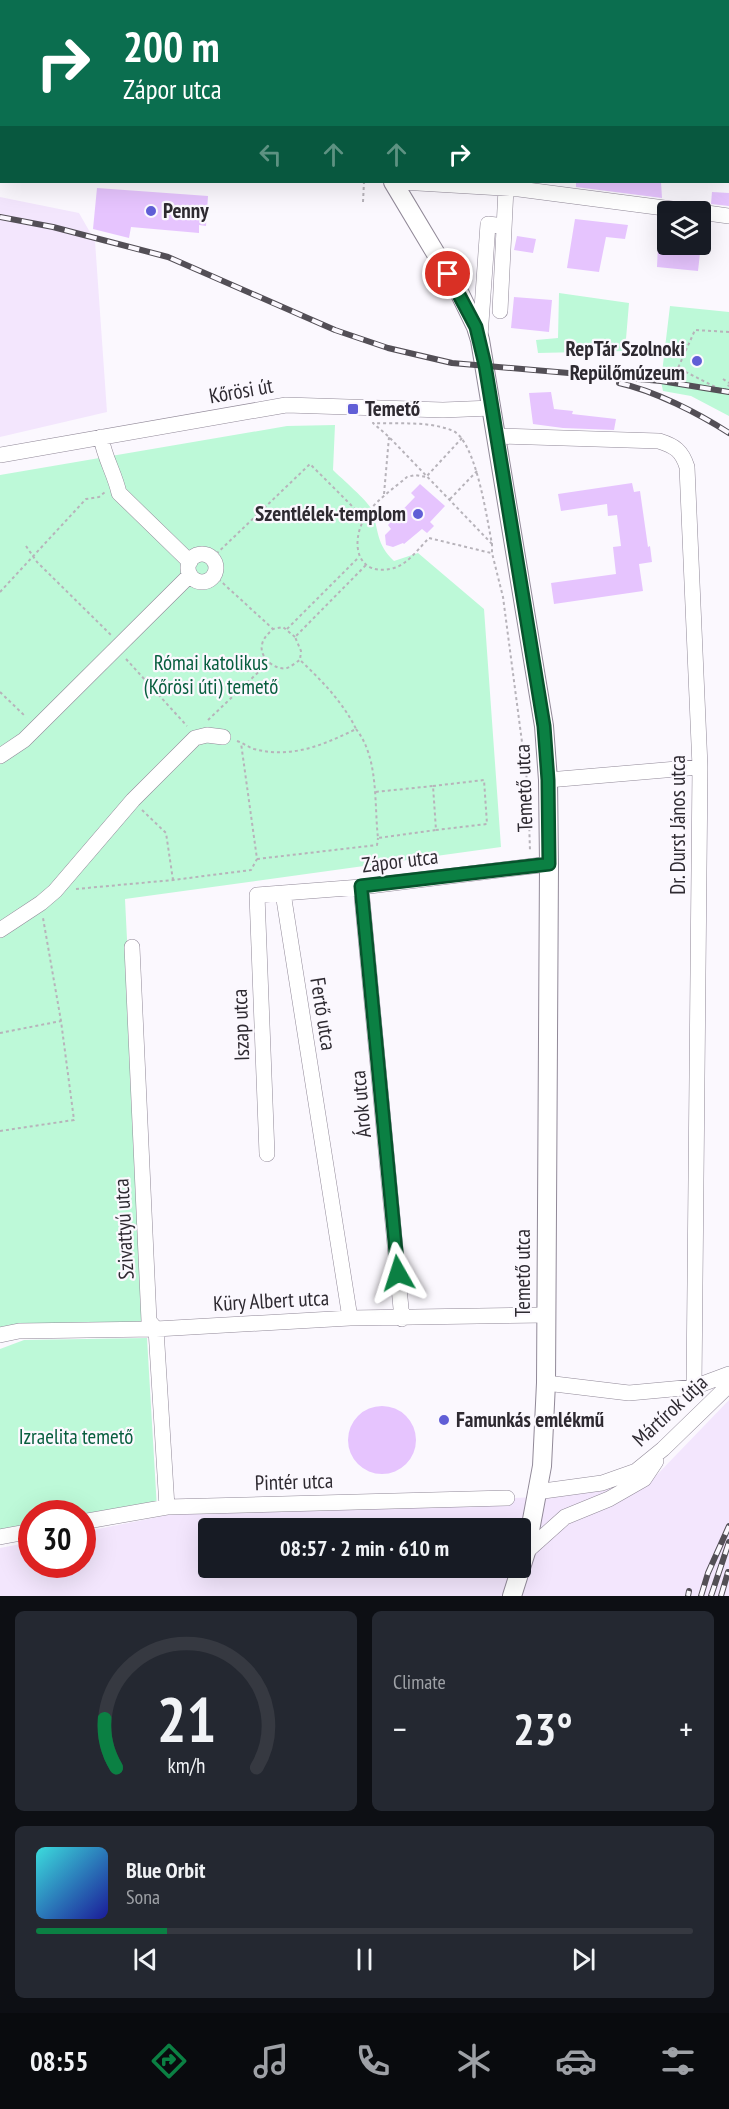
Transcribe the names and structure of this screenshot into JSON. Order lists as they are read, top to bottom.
{
  "streets": {
    "main road": ["Temető utca"],
    "street": [
      "Kőrösi út",
      "Dr. Durst János utca",
      "Zápor utca",
      "Fertő utca",
      "Iszap utca",
      "Árok utca",
      "Szivattyú utca",
      "Küry Albert utca",
      "Mártírok útja",
      "Pintér utca"
    ]
  },
  "crossings": [
    ["Kőrösi út", "Temető utca"],
    ["Temető utca", "Dr. Durst János utca"],
    ["Temető utca", "Zápor utca"],
    ["Temető utca", "Küry Albert utca"],
    ["Temető utca", "Mártírok útja"],
    ["Zápor utca", "Fertő utca"],
    ["Zápor utca", "Iszap utca"],
    ["Zápor utca", "Árok utca"],
    ["Fertő utca", "Küry Albert utca"],
    ["Árok utca", "Küry Albert utca"],
    ["Szivattyú utca", "Küry Albert utca"],
    ["Szivattyú utca", "Pintér utca"]
  ],
  "parks": ["Római katolikus (Kőrösi úti) temető", "Izraelita temető"],
  "places": {
    "other": [
      "Penny",
      "RepTár Szolnoki Repülőmúzeum",
      "Szentlélek-templom",
      "Famunkás emlékmű"
    ],
    "transit": ["Temető"]
  },
  "page": {
    "turn": ["200 m", "Zápor utca"],
    "limit": "30",
    "trip": "08:57 · 2 min · 610 m",
    "tile": "Climate",
    "heat": ["−", "23°", "+"],
    "song": ["Blue Orbit", "Sona"],
    "tabs": "08:55",
    "gauge": ["21", "km/h"]
  }
}
